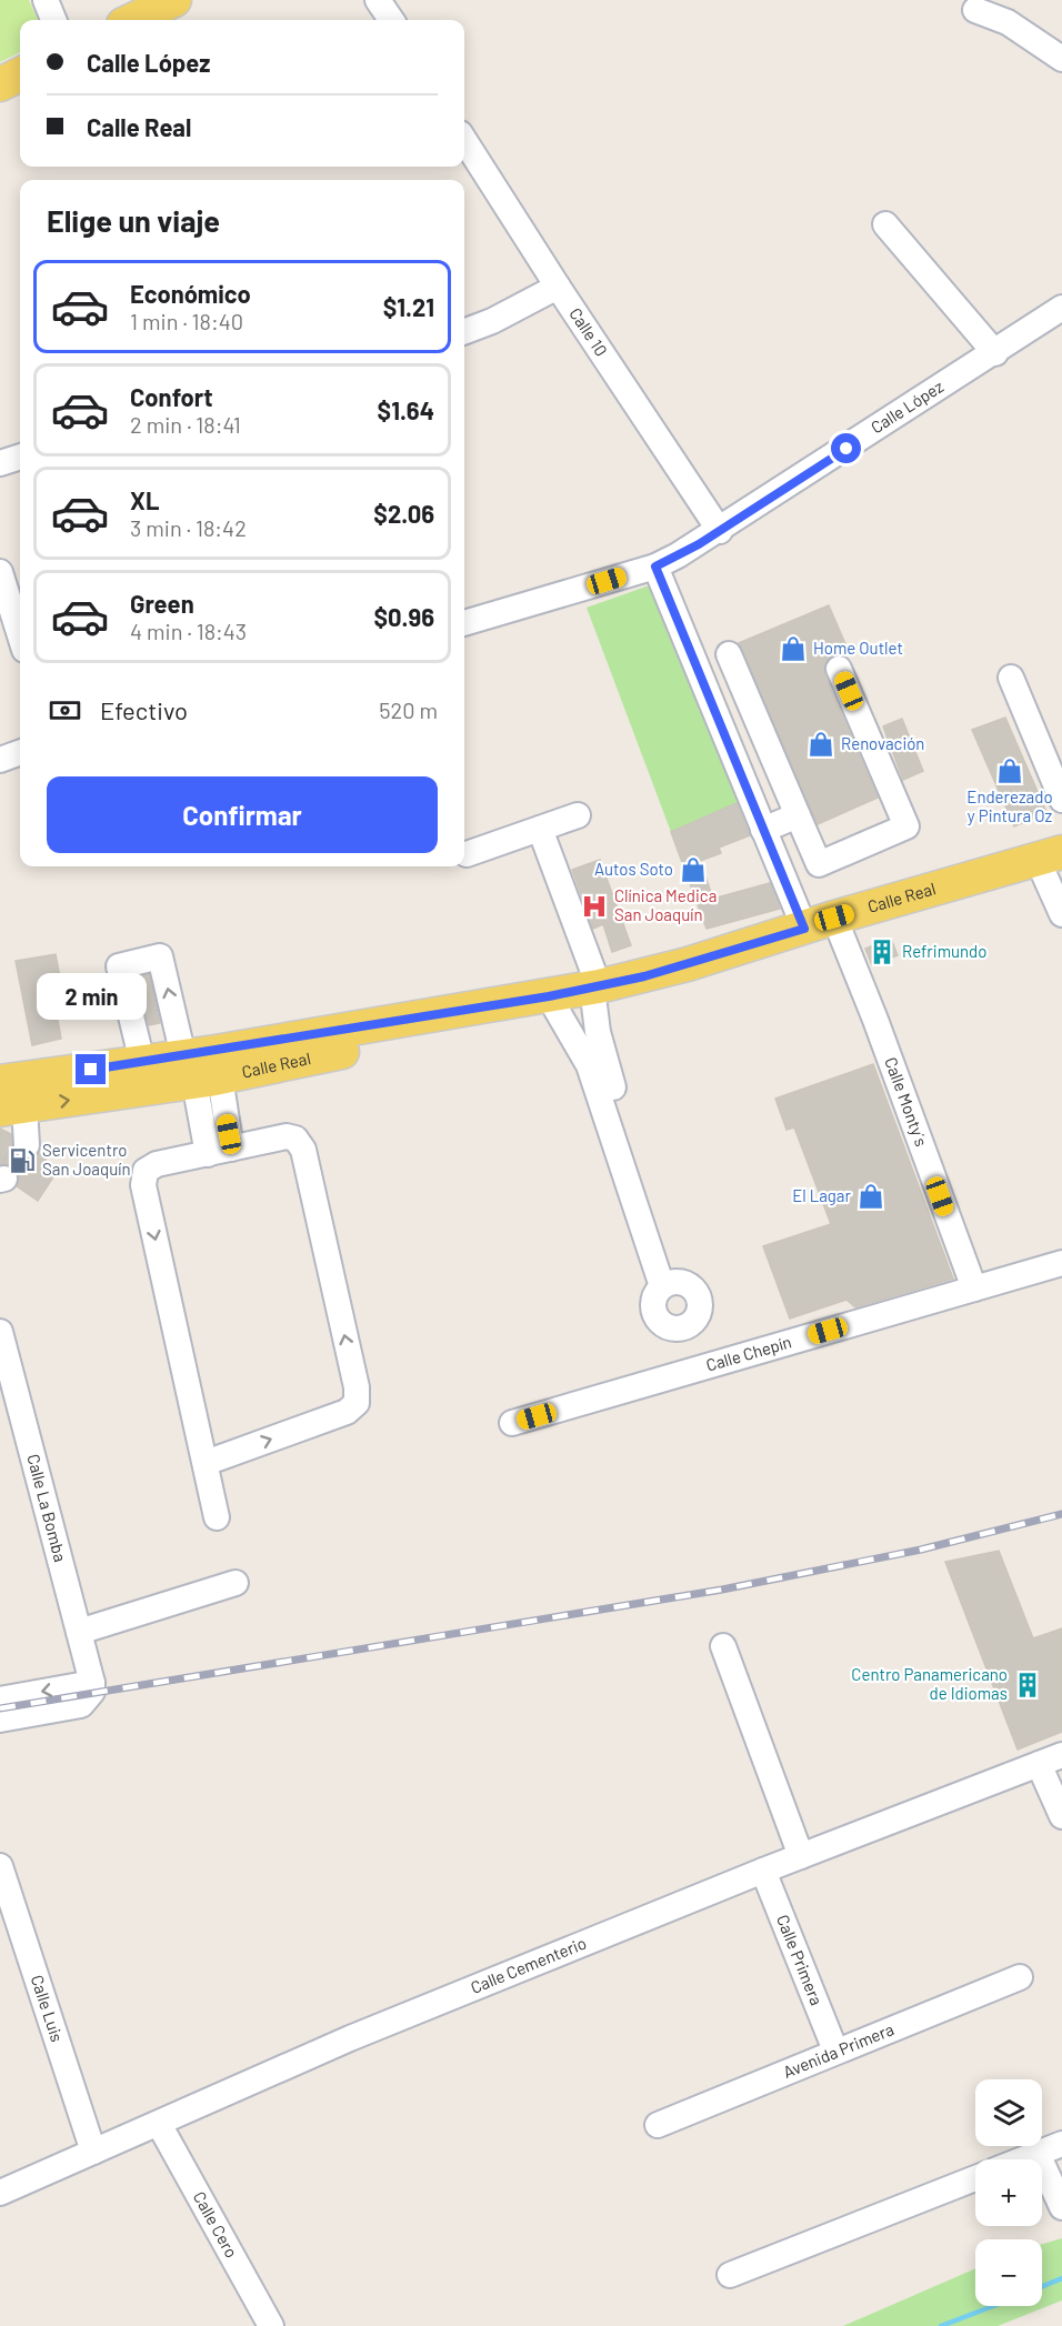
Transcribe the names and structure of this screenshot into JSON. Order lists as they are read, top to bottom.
{
  "streets": {
    "main road": ["Calle Real"],
    "street": [
      "Calle 10",
      "Calle López",
      "Calle Monty´s",
      "Calle Chepín",
      "Calle La Bomba",
      "Calle Primera",
      "Calle Cementerio",
      "Calle Luis",
      "Avenida Primera",
      "Calle Cero"
    ]
  },
  "crossings": [
    ["Calle 10", "Calle López"],
    ["Calle López", "Calle Monty´s"],
    ["Calle Real", "Calle Monty´s"],
    ["Calle Monty´s", "Calle Chepín"],
    ["Calle Primera", "Calle Cementerio"],
    ["Calle Primera", "Avenida Primera"],
    ["Calle Cementerio", "Calle Luis"],
    ["Calle Cementerio", "Calle Cero"]
  ],
  "places": {
    "shop": [
      "Home Outlet",
      "Renovación",
      "Enderezado y Pintura Oz",
      "Autos Soto",
      "El Lagar"
    ],
    "hospital": ["Clínica Medica San Joaquín"],
    "building": ["Refrimundo", "Centro Panamericano de Idiomas"],
    "fuel station": ["Servicentro San Joaquín"]
  },
  "page": {
    "banner": ["Calle López", "Calle Real"],
    "heading": "Elige un viaje",
    "list": [
      {
        "name": "Económico",
        "note": "1 min · 18:40",
        "value": "$1.21"
      },
      {
        "name": "Confort",
        "note": "2 min · 18:41",
        "value": "$1.64"
      },
      {
        "name": "XL",
        "note": "3 min · 18:42",
        "value": "$2.06"
      },
      {
        "name": "Green",
        "note": "4 min · 18:43",
        "value": "$0.96"
      }
    ],
    "pay": ["Efectivo", "520 m"],
    "buttons": "Confirmar",
    "bubble": "2 min",
    "map_buttons": ["+", "−"]
  }
}
